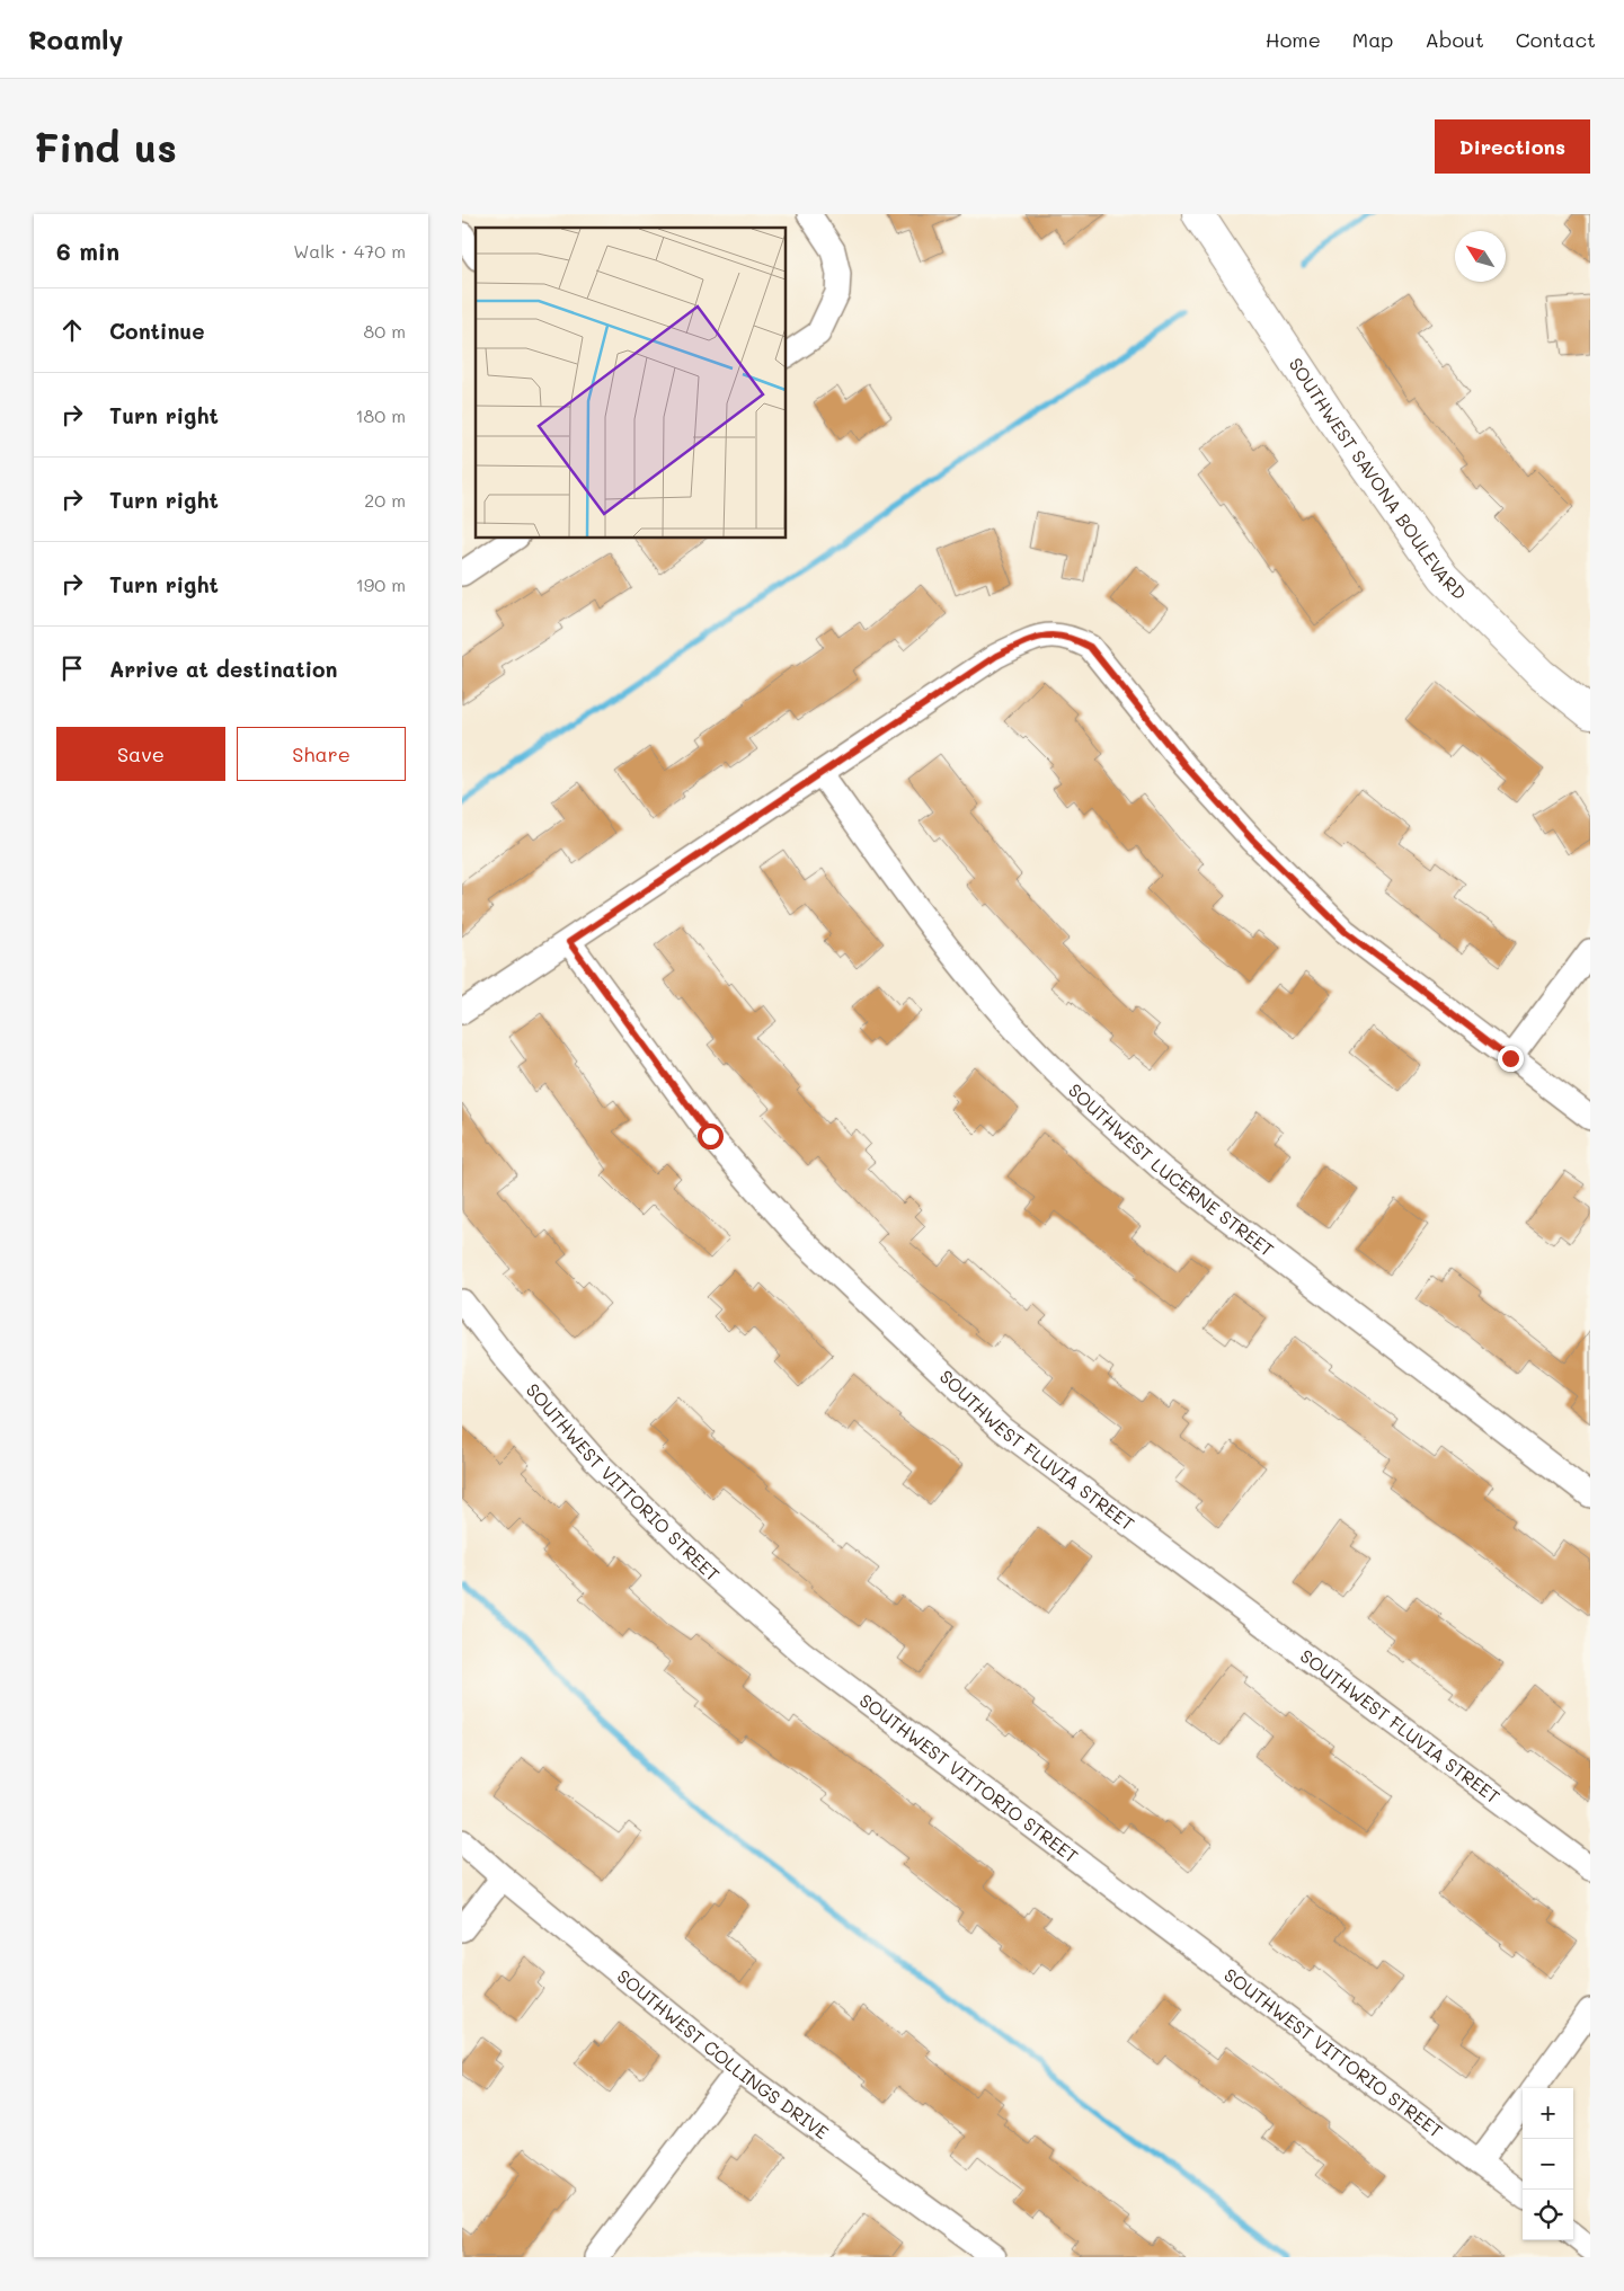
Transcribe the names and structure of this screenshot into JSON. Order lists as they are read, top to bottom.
{
  "streets": {
    "street": [
      "SOUTHWEST SAVONA BOULEVARD",
      "SOUTHWEST LUCERNE STREET",
      "SOUTHWEST FLUVIA STREET",
      "SOUTHWEST VITTORIO STREET",
      "SOUTHWEST COLLINGS DRIVE"
    ]
  },
  "north": "top left",
  "page": {
    "header": "Roamly",
    "nav": [
      "Home",
      "Map",
      "About",
      "Contact"
    ],
    "buttons": [
      "Directions",
      ["Save", "Share"]
    ],
    "title": "Find us",
    "heading": ["6 min", "Walk · 470 m"],
    "list": [
      ["Continue", "80 m"],
      ["Turn right", "180 m"],
      ["Turn right", "20 m"],
      ["Turn right", "190 m"],
      "Arrive at destination"
    ],
    "map_buttons": ["+", "−"]
  }
}
